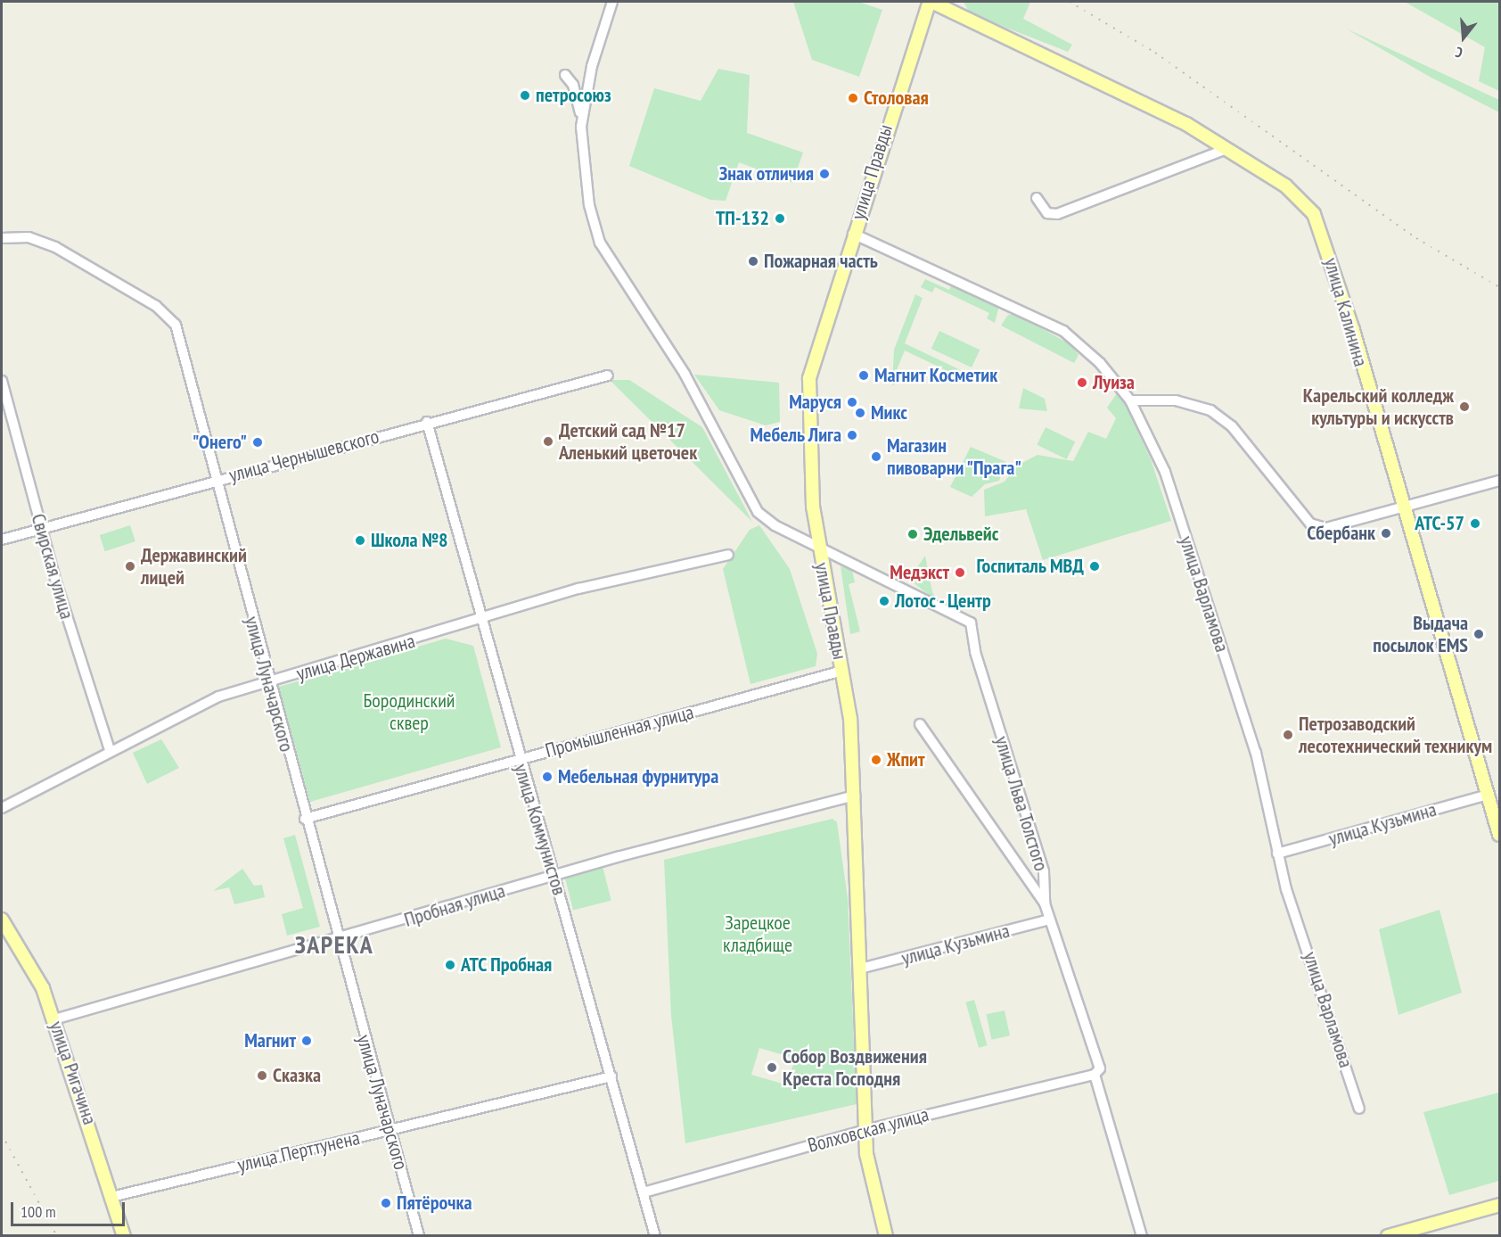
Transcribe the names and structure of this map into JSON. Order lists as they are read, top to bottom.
{
  "streets": {
    "main road": ["улица Правды", "улица Калинина", "улица Ригачина"],
    "street": [
      "улица Чернышевского",
      "Свирская улица",
      "улица Варламова",
      "улица Державина",
      "улица Луначарского",
      "Промышленная улица",
      "улица Льва Толстого",
      "улица Кузьмина",
      "улица Коммунистов",
      "Пробная улица",
      "Волховская улица",
      "улица Перттунена"
    ]
  },
  "crossings": [
    ["улица Правды", "улица Калинина"],
    ["улица Правды", "улица Варламова"],
    ["улица Правды", "Промышленная улица"],
    ["улица Правды", "улица Льва Толстого"],
    ["улица Правды", "улица Кузьмина"],
    ["улица Правды", "Пробная улица"],
    ["улица Правды", "Волховская улица"],
    ["улица Калинина", "улица Кузьмина"],
    ["улица Чернышевского", "Свирская улица"],
    ["улица Чернышевского", "улица Луначарского"],
    ["улица Чернышевского", "улица Коммунистов"],
    ["Свирская улица", "улица Державина"],
    ["улица Варламова", "улица Кузьмина"],
    ["улица Державина", "улица Луначарского"],
    ["улица Державина", "улица Коммунистов"],
    ["улица Луначарского", "Промышленная улица"],
    ["улица Луначарского", "Пробная улица"],
    ["улица Луначарского", "улица Перттунена"],
    ["Промышленная улица", "улица Коммунистов"],
    ["улица Льва Толстого", "улица Кузьмина"],
    ["улица Льва Толстого", "Волховская улица"],
    ["улица Коммунистов", "Пробная улица"],
    ["улица Коммунистов", "Волховская улица"],
    ["улица Коммунистов", "улица Перттунена"],
    ["Пробная улица", "улица Ригачина"],
    ["улица Ригачина", "улица Перттунена"]
  ],
  "districts": ["ЗАРЕКА"],
  "parks": ["Бородинский сквер", "Зарецкое кладбище"],
  "places": [
    "петросоюз",
    "Столовая",
    "Знак отличия",
    "ТП-132",
    "Пожарная часть",
    "Магнит Косметик",
    "Луиза",
    "Маруся",
    "Карельский колледж культуры и искусств",
    "Микс",
    "Мебель Лига",
    "Детский сад №17 Аленький цветочек",
    "\"Онего\"",
    "Магазин пивоварни \"Прага\"",
    "АТС-57",
    "Сбербанк",
    "Эдельвейс",
    "Школа №8",
    "Державинский лицей",
    "Госпиталь МВД",
    "Медэкст",
    "Лотос - Центр",
    "Выдача посылок EMS",
    "Петрозаводский лесотехнический техникум",
    "Жпит",
    "Мебельная фурнитура",
    "АТС Пробная",
    "Магнит",
    "Собор Воздвижения Креста Господня",
    "Сказка",
    "Пятёрочка"
  ],
  "scale_bar": "100 m",
  "north": "bottom"
}
